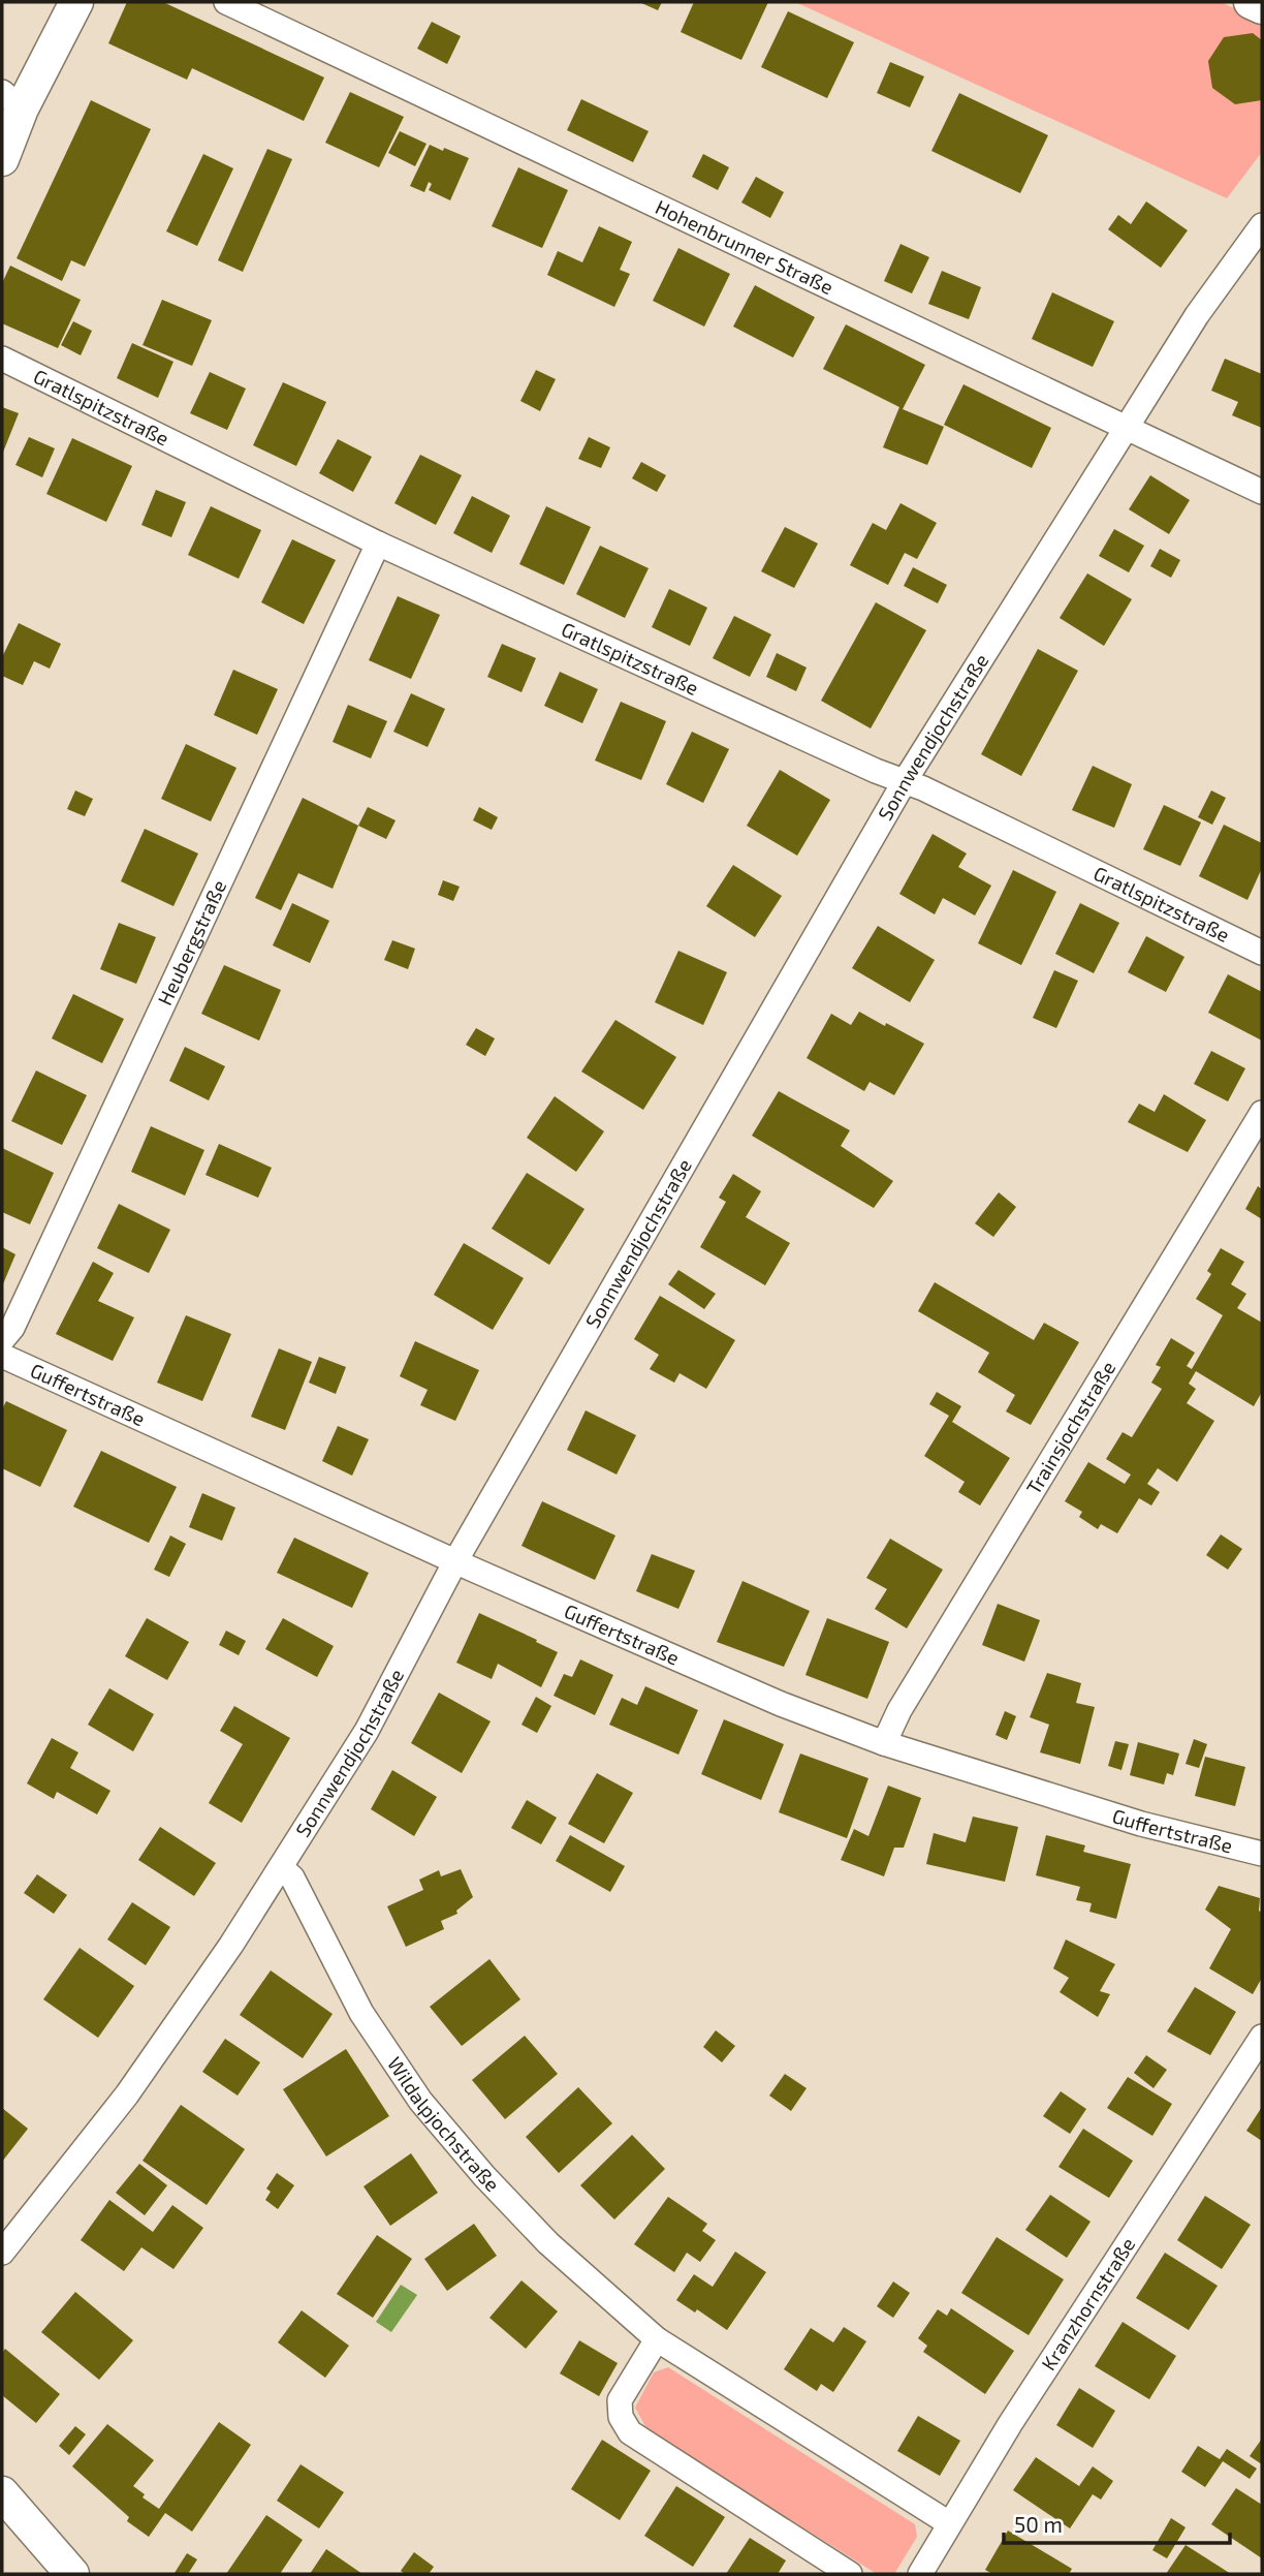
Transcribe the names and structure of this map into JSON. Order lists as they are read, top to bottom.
{
  "streets": {
    "street": [
      "Hohenbrunner Straße",
      "Gratlspitzstraße",
      "Sonnwendjochstraße",
      "Heubergstraße",
      "Guffertstraße",
      "Trainsjochstraße",
      "Wildalpjochstraße",
      "Kranzhornstraße"
    ]
  },
  "crossings": [
    ["Hohenbrunner Straße", "Sonnwendjochstraße"],
    ["Gratlspitzstraße", "Sonnwendjochstraße"],
    ["Gratlspitzstraße", "Heubergstraße"],
    ["Sonnwendjochstraße", "Guffertstraße"],
    ["Sonnwendjochstraße", "Wildalpjochstraße"],
    ["Guffertstraße", "Trainsjochstraße"],
    ["Wildalpjochstraße", "Kranzhornstraße"]
  ],
  "scale_bar": "50 m"
}
